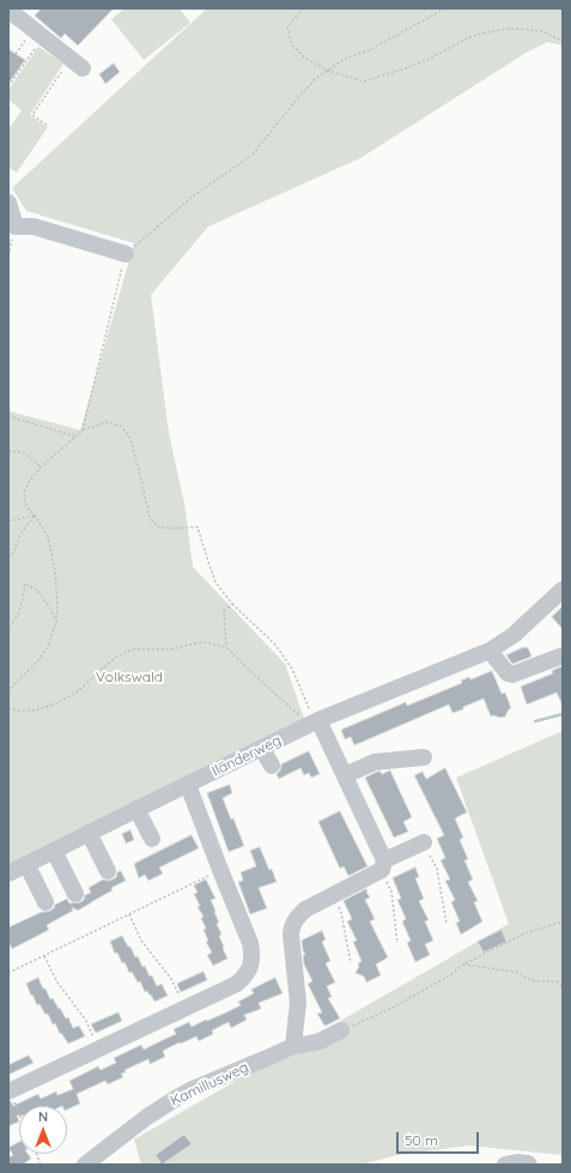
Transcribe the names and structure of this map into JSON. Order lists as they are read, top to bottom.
{
  "streets": {
    "street": ["Iländerweg", "Kamillusweg"]
  },
  "parks": ["Volkswald"],
  "scale_bar": "50 m",
  "north": "top"
}
